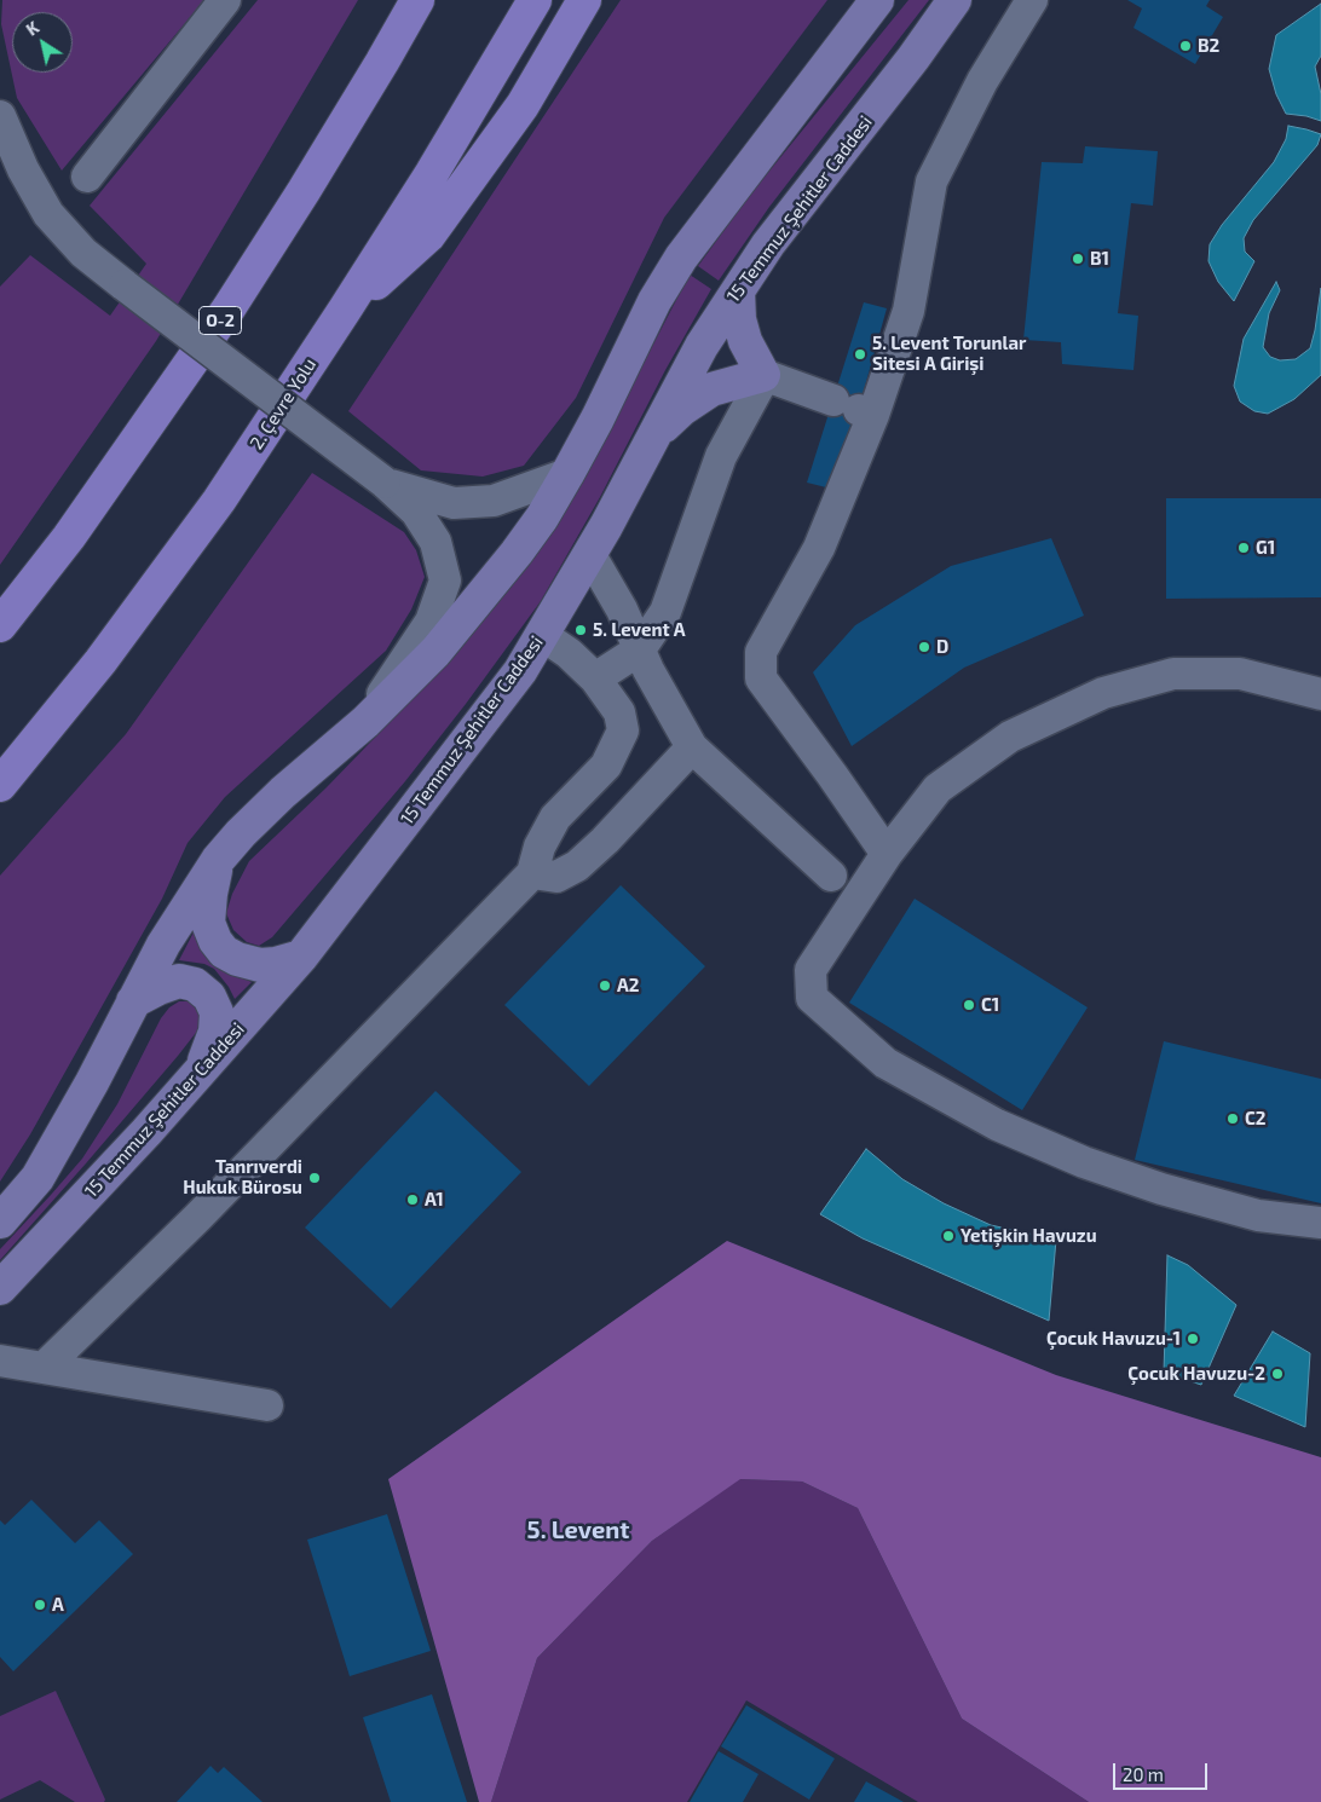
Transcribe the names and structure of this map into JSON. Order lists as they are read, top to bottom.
{
  "streets": {
    "highway": ["O-2", "2. Çevre Yolu"],
    "main road": ["15 Temmuz Şehitler Caddesi"]
  },
  "districts": ["5. Levent"],
  "places": [
    "B2",
    "B1",
    "5. Levent Torunlar Sitesi A Girişi",
    "G1",
    "5. Levent A",
    "D",
    "A2",
    "C1",
    "C2",
    "Tanrıverdi Hukuk Bürosu",
    "A1",
    "Yetişkin Havuzu",
    "Çocuk Havuzu-1",
    "Çocuk Havuzu-2",
    "A"
  ],
  "scale_bar": "20 m",
  "north": "top left"
}
